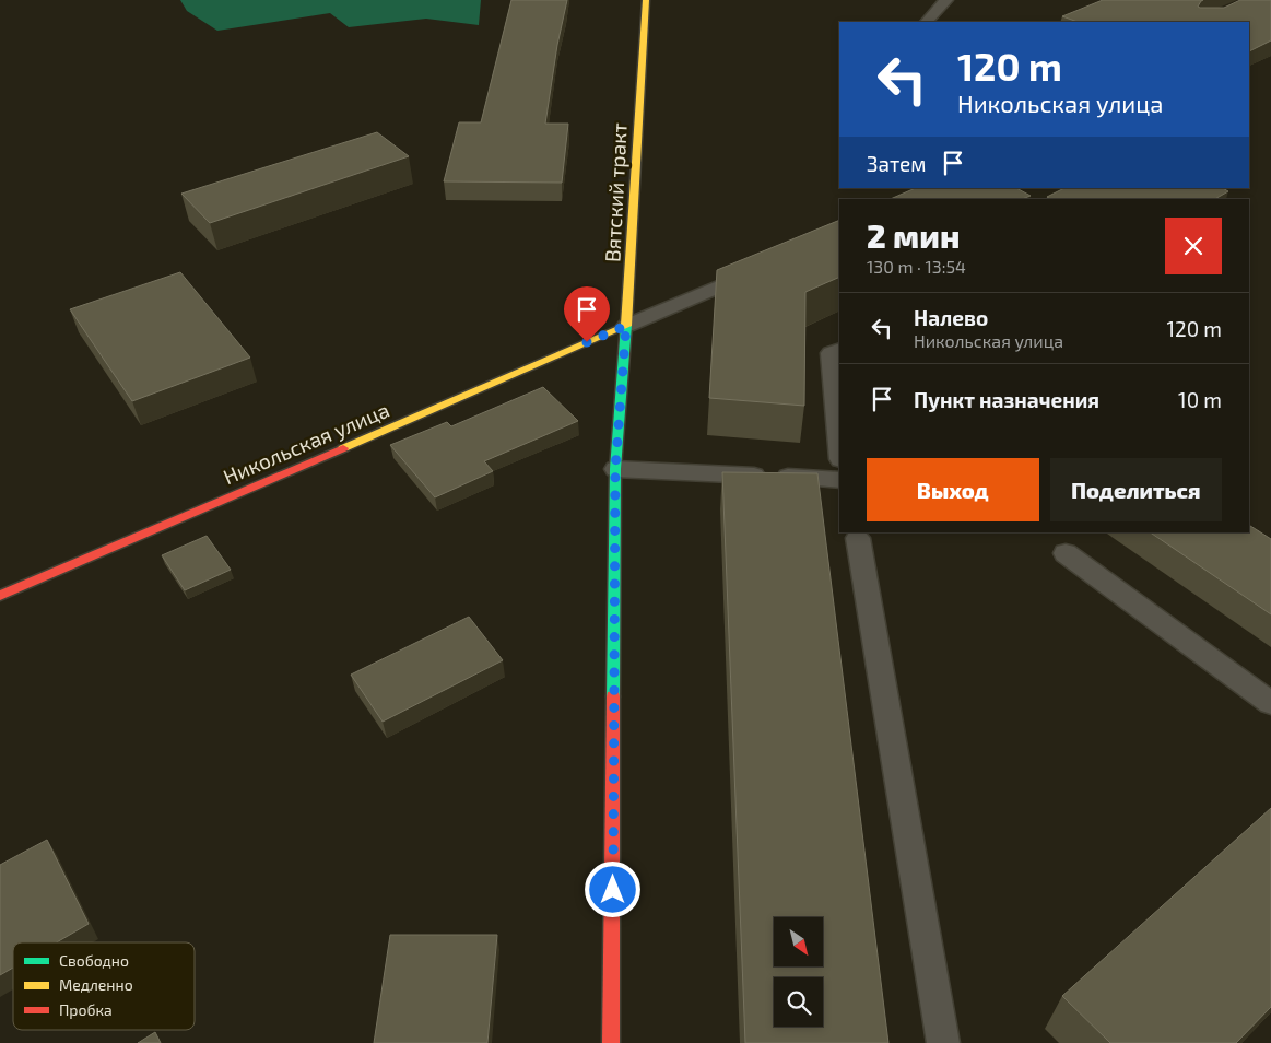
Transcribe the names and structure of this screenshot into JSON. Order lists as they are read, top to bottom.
{
  "streets": {
    "main road": ["Вятский тракт", "Никольская улица"]
  },
  "crossings": [
    ["Вятский тракт", "Никольская улица"]
  ],
  "legend": ["Свободно", "Медленно", "Пробка"],
  "north": "bottom right",
  "page": {
    "turn": ["120 m", "Никольская улица"],
    "then": "Затем",
    "heading": ["2 мин", "130 m · 13:54"],
    "list": [
      {
        "name": "Налево",
        "note": "Никольская улица",
        "value": "120 m"
      },
      {
        "name": "Пункт назначения",
        "value": "10 m"
      }
    ],
    "buttons": ["Выход", "Поделиться"]
  }
}
